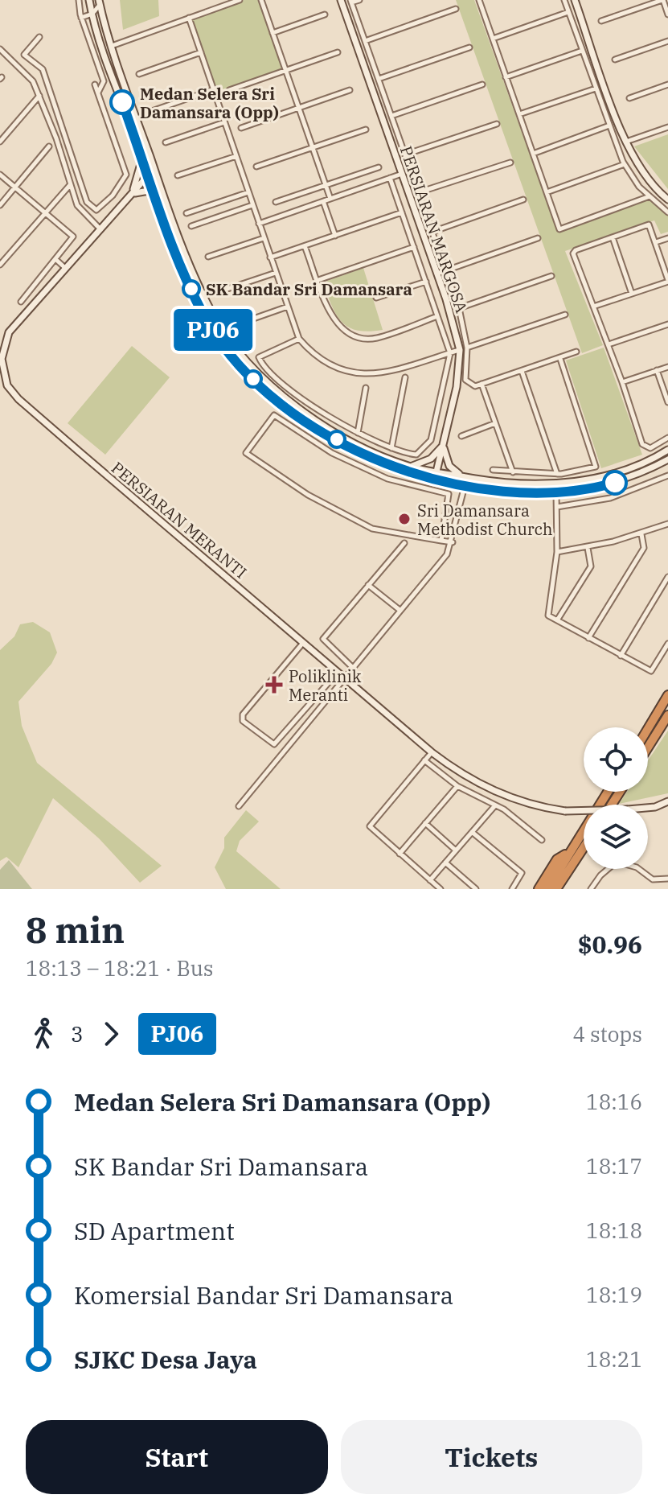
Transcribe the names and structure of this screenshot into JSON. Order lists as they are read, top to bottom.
{
  "streets": {
    "main road": ["PERSIARAN MARGOSA", "PERSIARAN MERANTI"]
  },
  "places": {
    "other": ["Medan Selera Sri Damansara (Opp)", "SK Bandar Sri Damansara", "Sri Damansara Methodist Church"],
    "health": ["Poliklinik Meranti"]
  },
  "lines": ["bus line PJ06"],
  "page": {
    "on_map": "PJ06",
    "heading": ["8 min", "18:13 – 18:21 · Bus", "$0.96"],
    "legs": ["3", "PJ06", "4 stops"],
    "list": [
      {
        "name": "Medan Selera Sri Damansara (Opp)",
        "value": "18:16"
      },
      {
        "name": "SK Bandar Sri Damansara",
        "value": "18:17"
      },
      {
        "name": "SD Apartment",
        "value": "18:18"
      },
      {
        "name": "Komersial Bandar Sri Damansara",
        "value": "18:19"
      },
      {
        "name": "SJKC Desa Jaya",
        "value": "18:21"
      }
    ],
    "buttons": ["Start", "Tickets"]
  }
}
